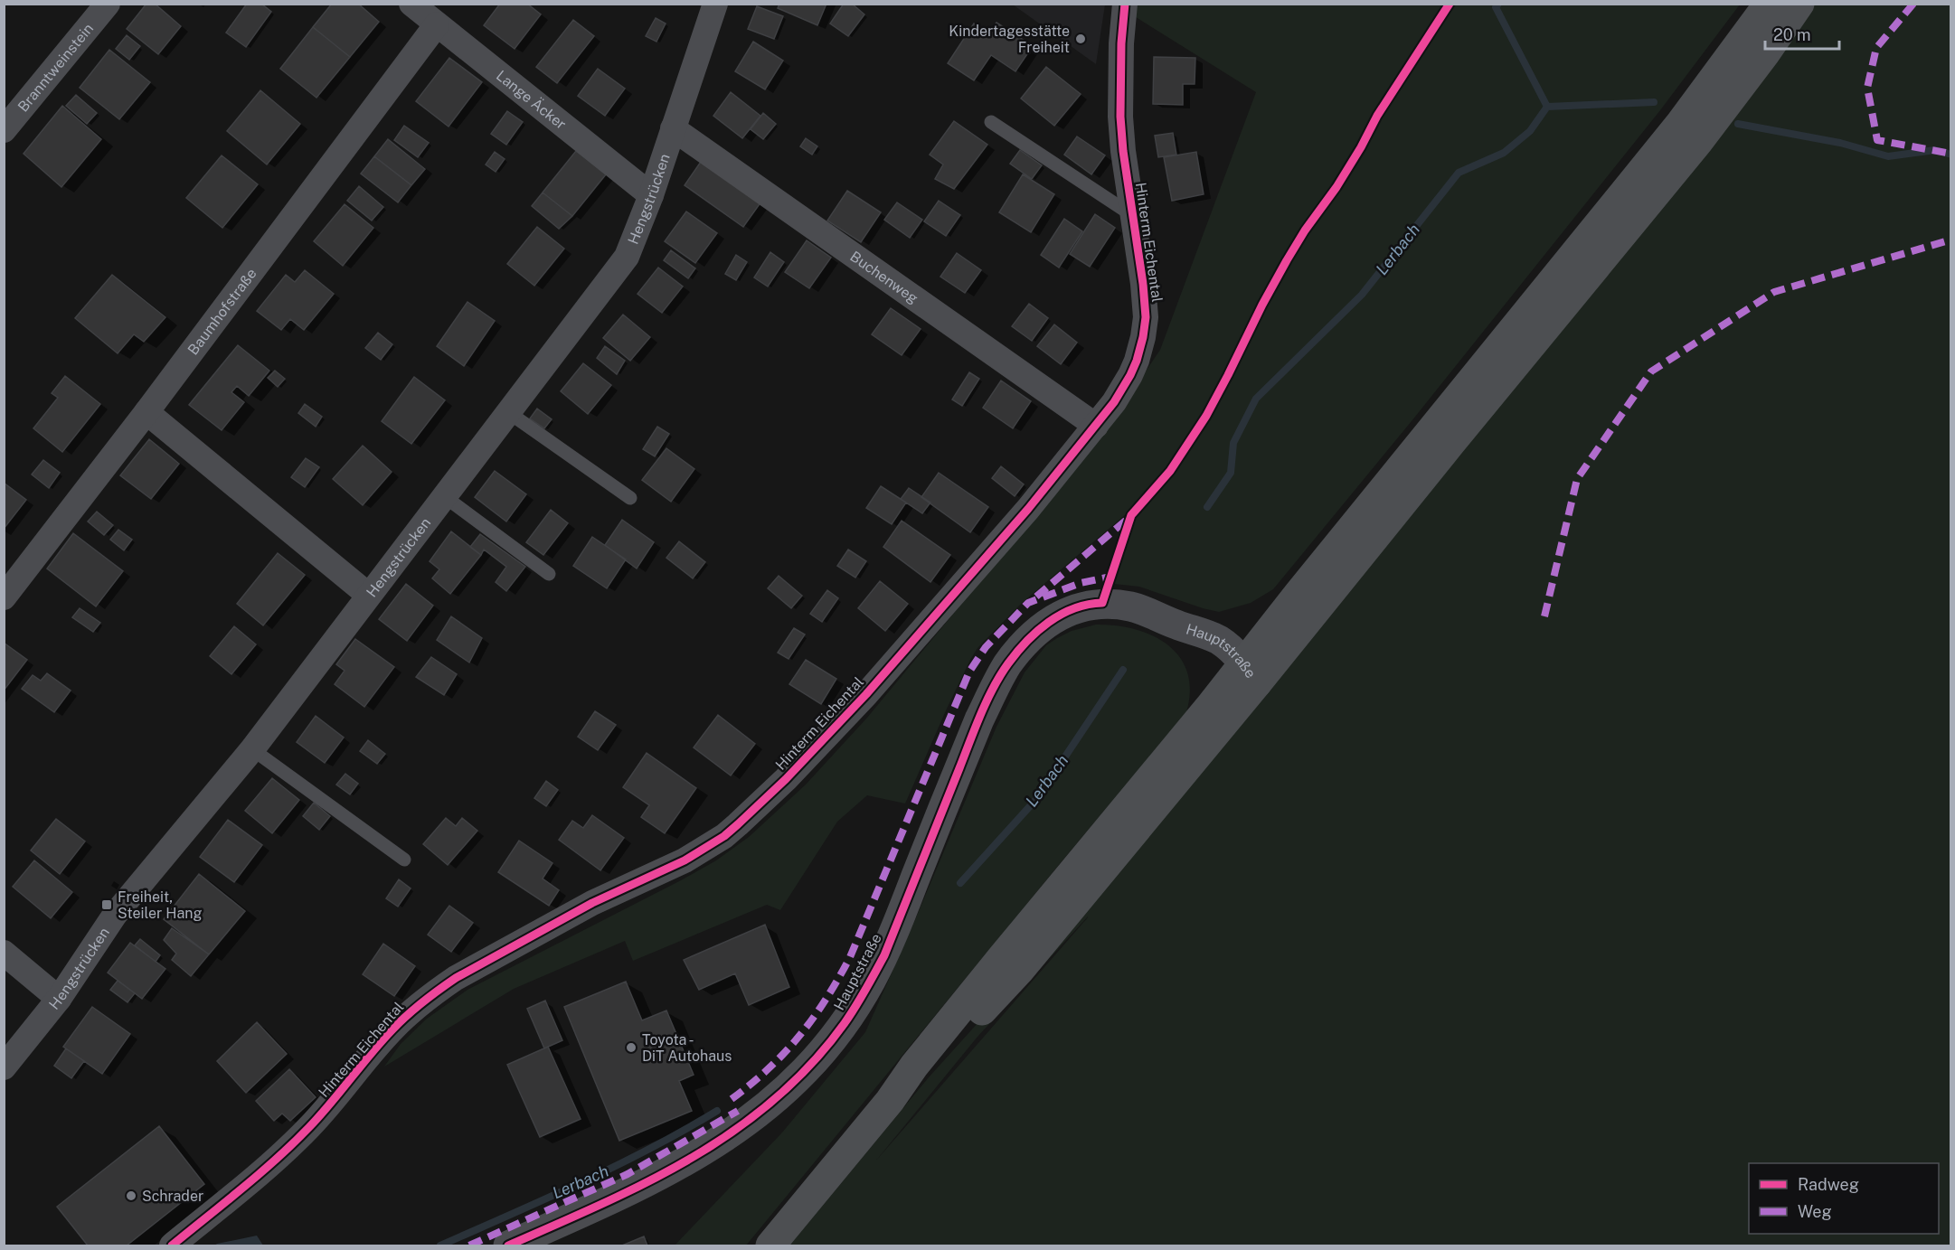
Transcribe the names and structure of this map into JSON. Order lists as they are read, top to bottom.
{
  "streets": {
    "street": [
      "Branntweinstein",
      "Lange Äcker",
      "Hengstrücken",
      "Hinterm Eichental",
      "Buchenweg",
      "Baumhofstraße",
      "Hauptstraße"
    ]
  },
  "crossings": [
    ["Lange Äcker", "Hengstrücken"],
    ["Lange Äcker", "Baumhofstraße"],
    ["Hengstrücken", "Buchenweg"],
    ["Hinterm Eichental", "Buchenweg"]
  ],
  "water": ["Lerbach"],
  "places": {
    "other": ["Kindertagesstätte Freiheit", "Toyota - DiT Autohaus", "Schrader"],
    "transit": ["Freiheit, Steiler Hang"]
  },
  "legend": ["Radweg", "Weg"],
  "scale_bar": "20 m"
}
